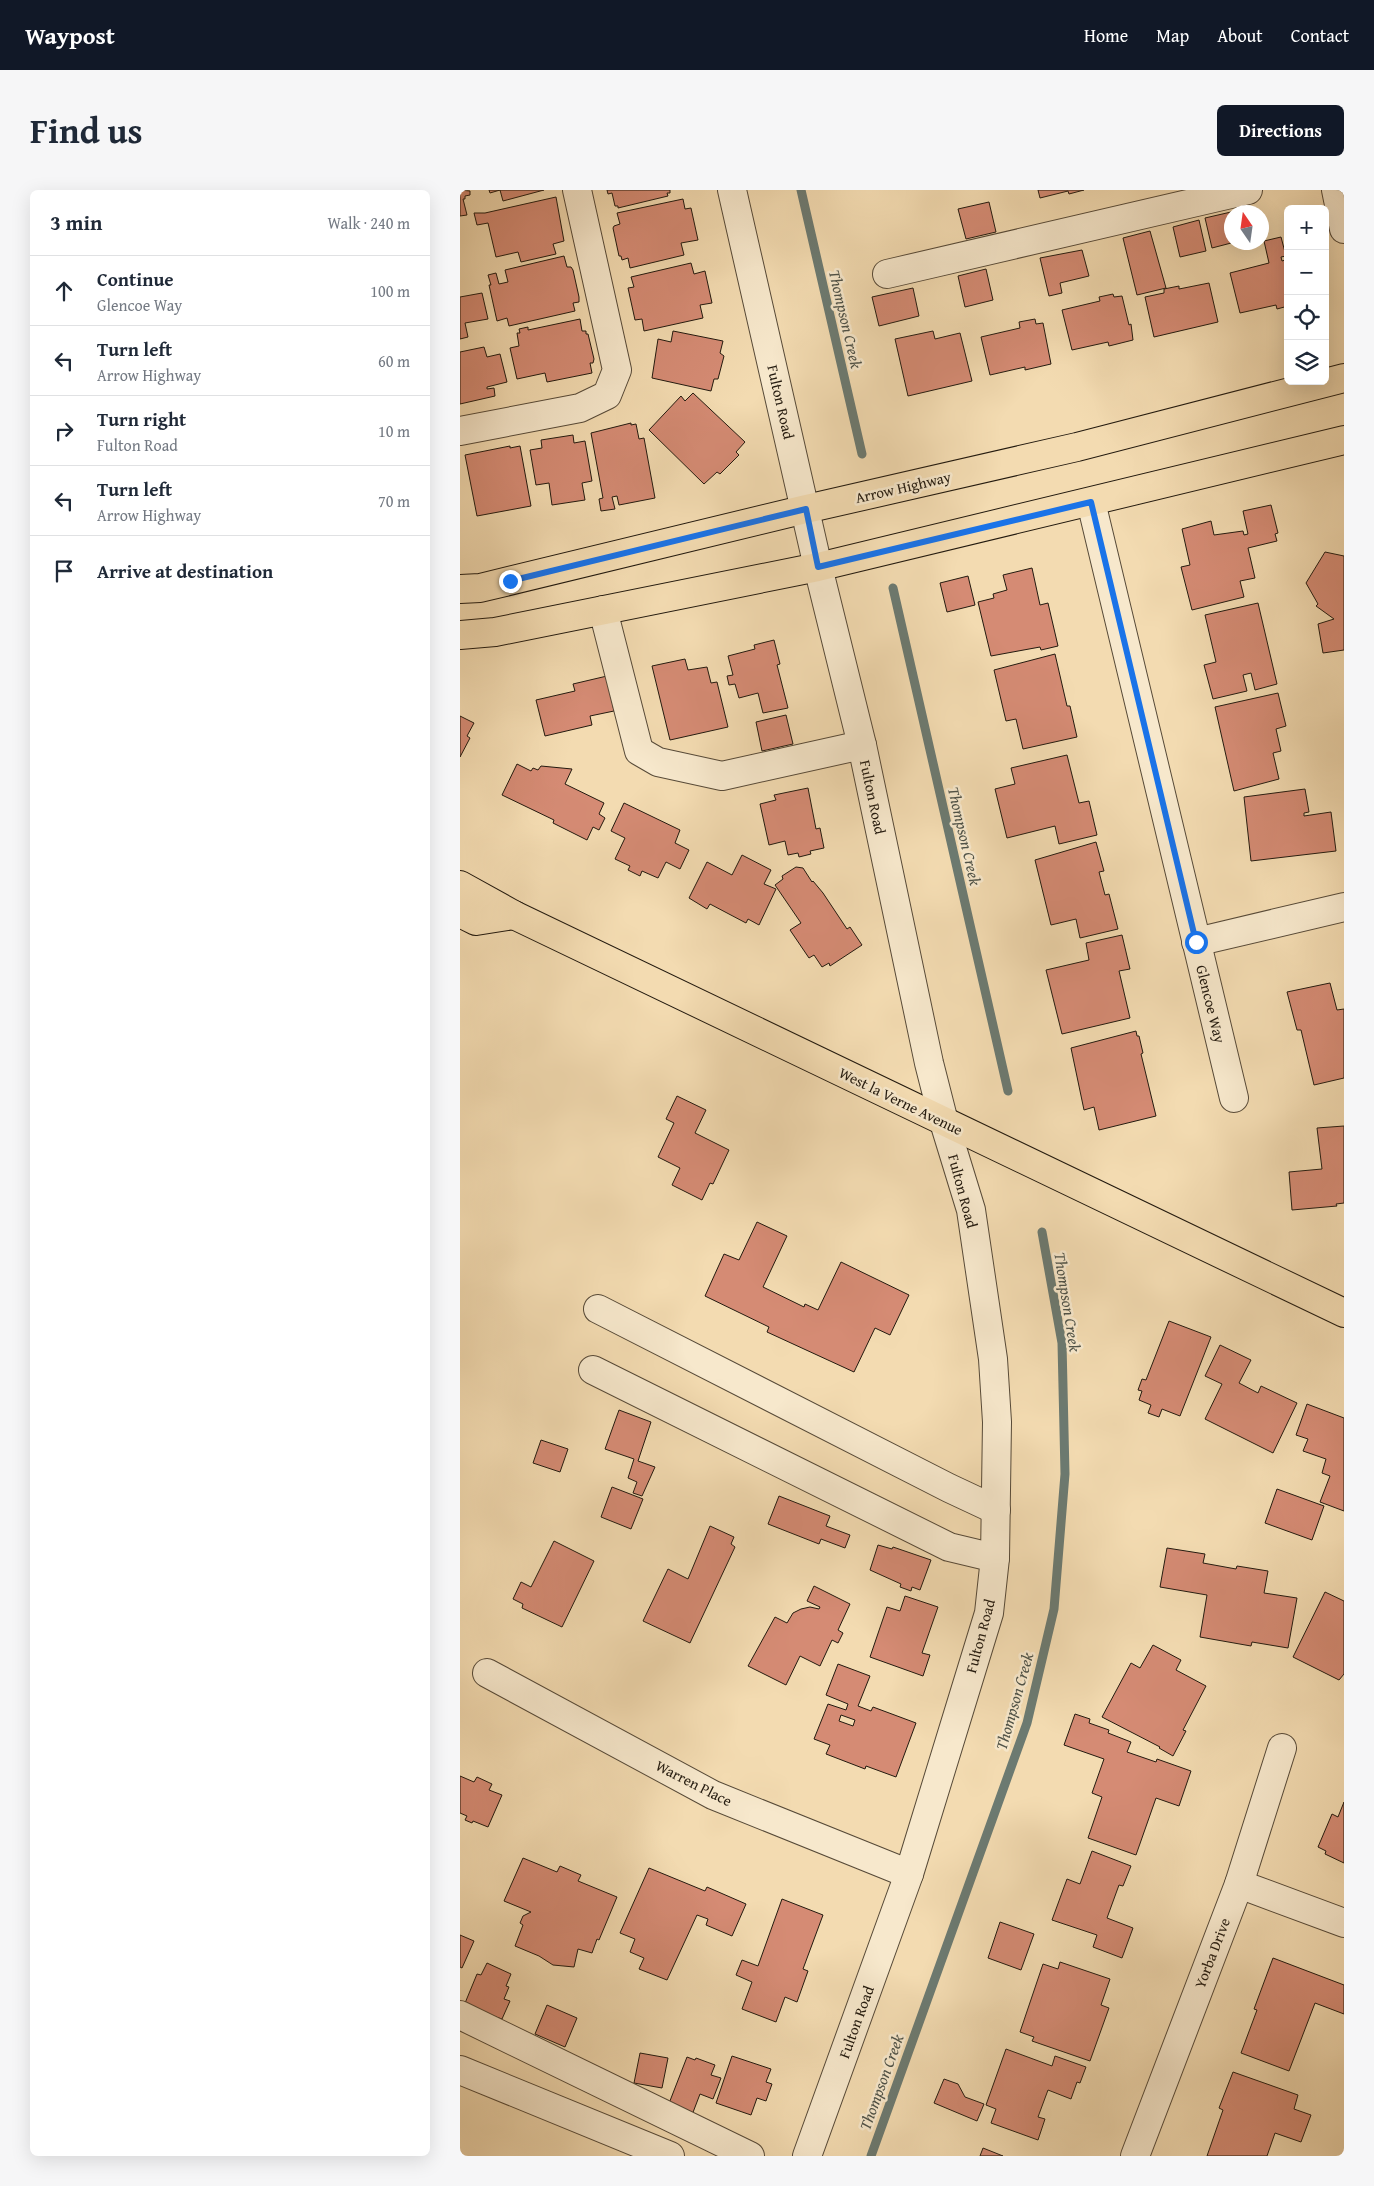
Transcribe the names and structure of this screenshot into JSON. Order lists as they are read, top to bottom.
{
  "streets": {
    "main road": ["Arrow Highway", "West la Verne Avenue"],
    "street": [
      "Fulton Road",
      "Glencoe Way",
      "Warren Place",
      "Yorba Drive"
    ]
  },
  "crossings": [
    ["Fulton Road", "Arrow Highway"],
    ["Fulton Road", "West la Verne Avenue"],
    ["Fulton Road", "Warren Place"]
  ],
  "water": ["Thompson Creek"],
  "north": "top",
  "page": {
    "header": "Waypost",
    "nav": [
      "Home",
      "Map",
      "About",
      "Contact"
    ],
    "title": "Find us",
    "buttons": "Directions",
    "heading": ["3 min", "Walk · 240 m"],
    "map_buttons": ["+", "−"],
    "list": [
      ["Continue", "Glencoe Way", "100 m"],
      ["Turn left", "Arrow Highway", "60 m"],
      ["Turn right", "Fulton Road", "10 m"],
      ["Turn left", "Arrow Highway", "70 m"],
      "Arrive at destination"
    ]
  }
}
